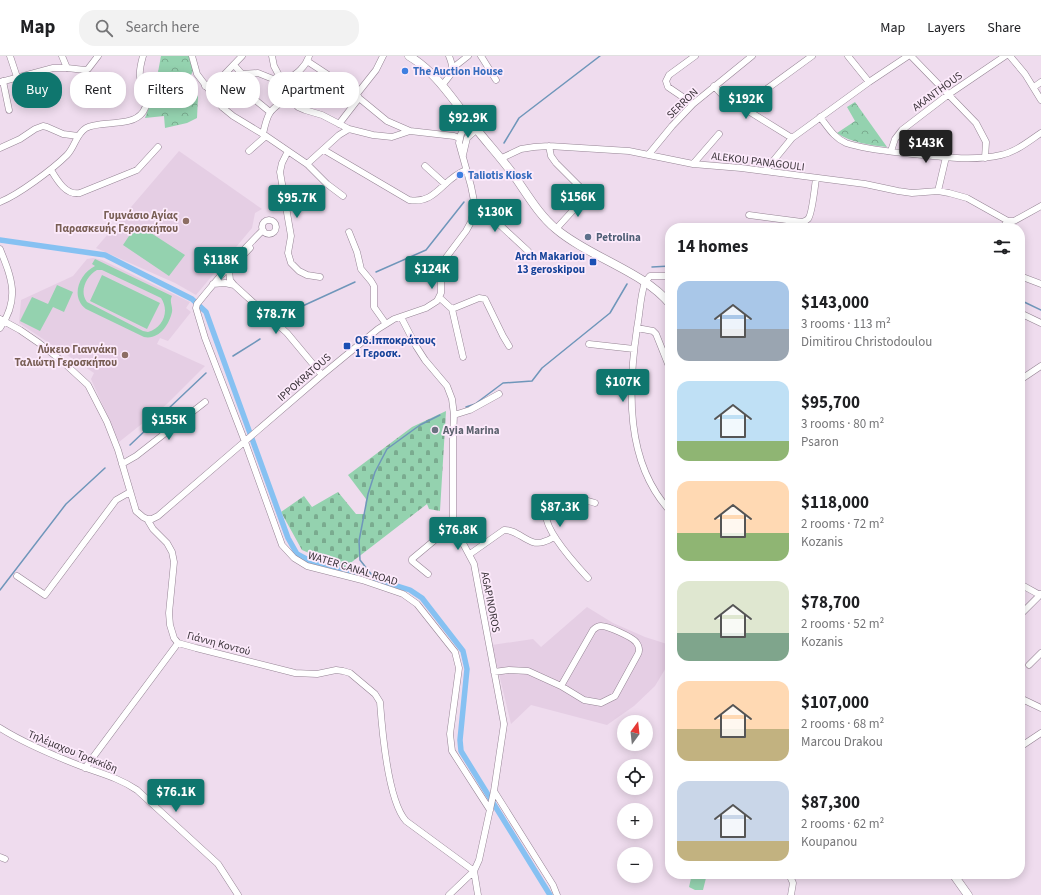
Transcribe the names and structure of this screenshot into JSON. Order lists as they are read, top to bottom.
{
  "streets": {
    "street": [
      "AKANTHOUS",
      "SERRON",
      "ALEKOU PANAGOULI",
      "IPPOKRATOUS",
      "WATER CANAL ROAD",
      "AGAPINOROS",
      "Γιάννη Κοντού",
      "Τηλέμαχου Τρακκίδη"
    ]
  },
  "crossings": [
    ["SERRON", "ALEKOU PANAGOULI"],
    ["IPPOKRATOUS", "WATER CANAL ROAD"],
    ["IPPOKRATOUS", "AGAPINOROS"],
    ["IPPOKRATOUS", "Γιάννη Κοντού"],
    ["WATER CANAL ROAD", "AGAPINOROS"],
    ["AGAPINOROS", "Γιάννη Κοντού"]
  ],
  "places": {
    "other": [
      "The Auction House",
      "Taliotis Kiosk",
      "Γυμνάσιο Αγίας Παρασκευής Γεροσκήπου",
      "Petrolina",
      "Λύκειο Γιαννάκη Ταλιώτη Γεροσκήπου",
      "Ayia Marina"
    ],
    "transit": ["Arch Makariou 13 geroskipou", "Οδ.Ιπποκράτους 1 Γεροσκ."]
  },
  "north": "top",
  "page": {
    "header": "Map",
    "search": "Search here",
    "nav": ["Map", "Layers", "Share"],
    "chip": [
      "Buy",
      "Rent",
      "Filters",
      "New",
      "Apartment"
    ],
    "price": [
      "$192K",
      "$92.9K",
      "$143K",
      "$156K",
      "$95.7K",
      "$130K",
      "$118K",
      "$124K",
      "$78.7K",
      "$107K",
      "$155K",
      "$87.3K",
      "$76.8K",
      "$76.1K"
    ],
    "heading": "14 homes",
    "list": [
      {
        "name": "$143,000",
        "note": "3 rooms · 113 m² · Dimitirou Christodoulou"
      },
      {
        "name": "$95,700",
        "note": "3 rooms · 80 m² · Psaron"
      },
      {
        "name": "$118,000",
        "note": "2 rooms · 72 m² · Kozanis"
      },
      {
        "name": "$78,700",
        "note": "2 rooms · 52 m² · Kozanis"
      },
      {
        "name": "$107,000",
        "note": "2 rooms · 68 m² · Marcou Drakou"
      },
      {
        "name": "$87,300",
        "note": "2 rooms · 62 m² · Koupanou"
      }
    ],
    "map_buttons": ["+", "−"]
  }
}
